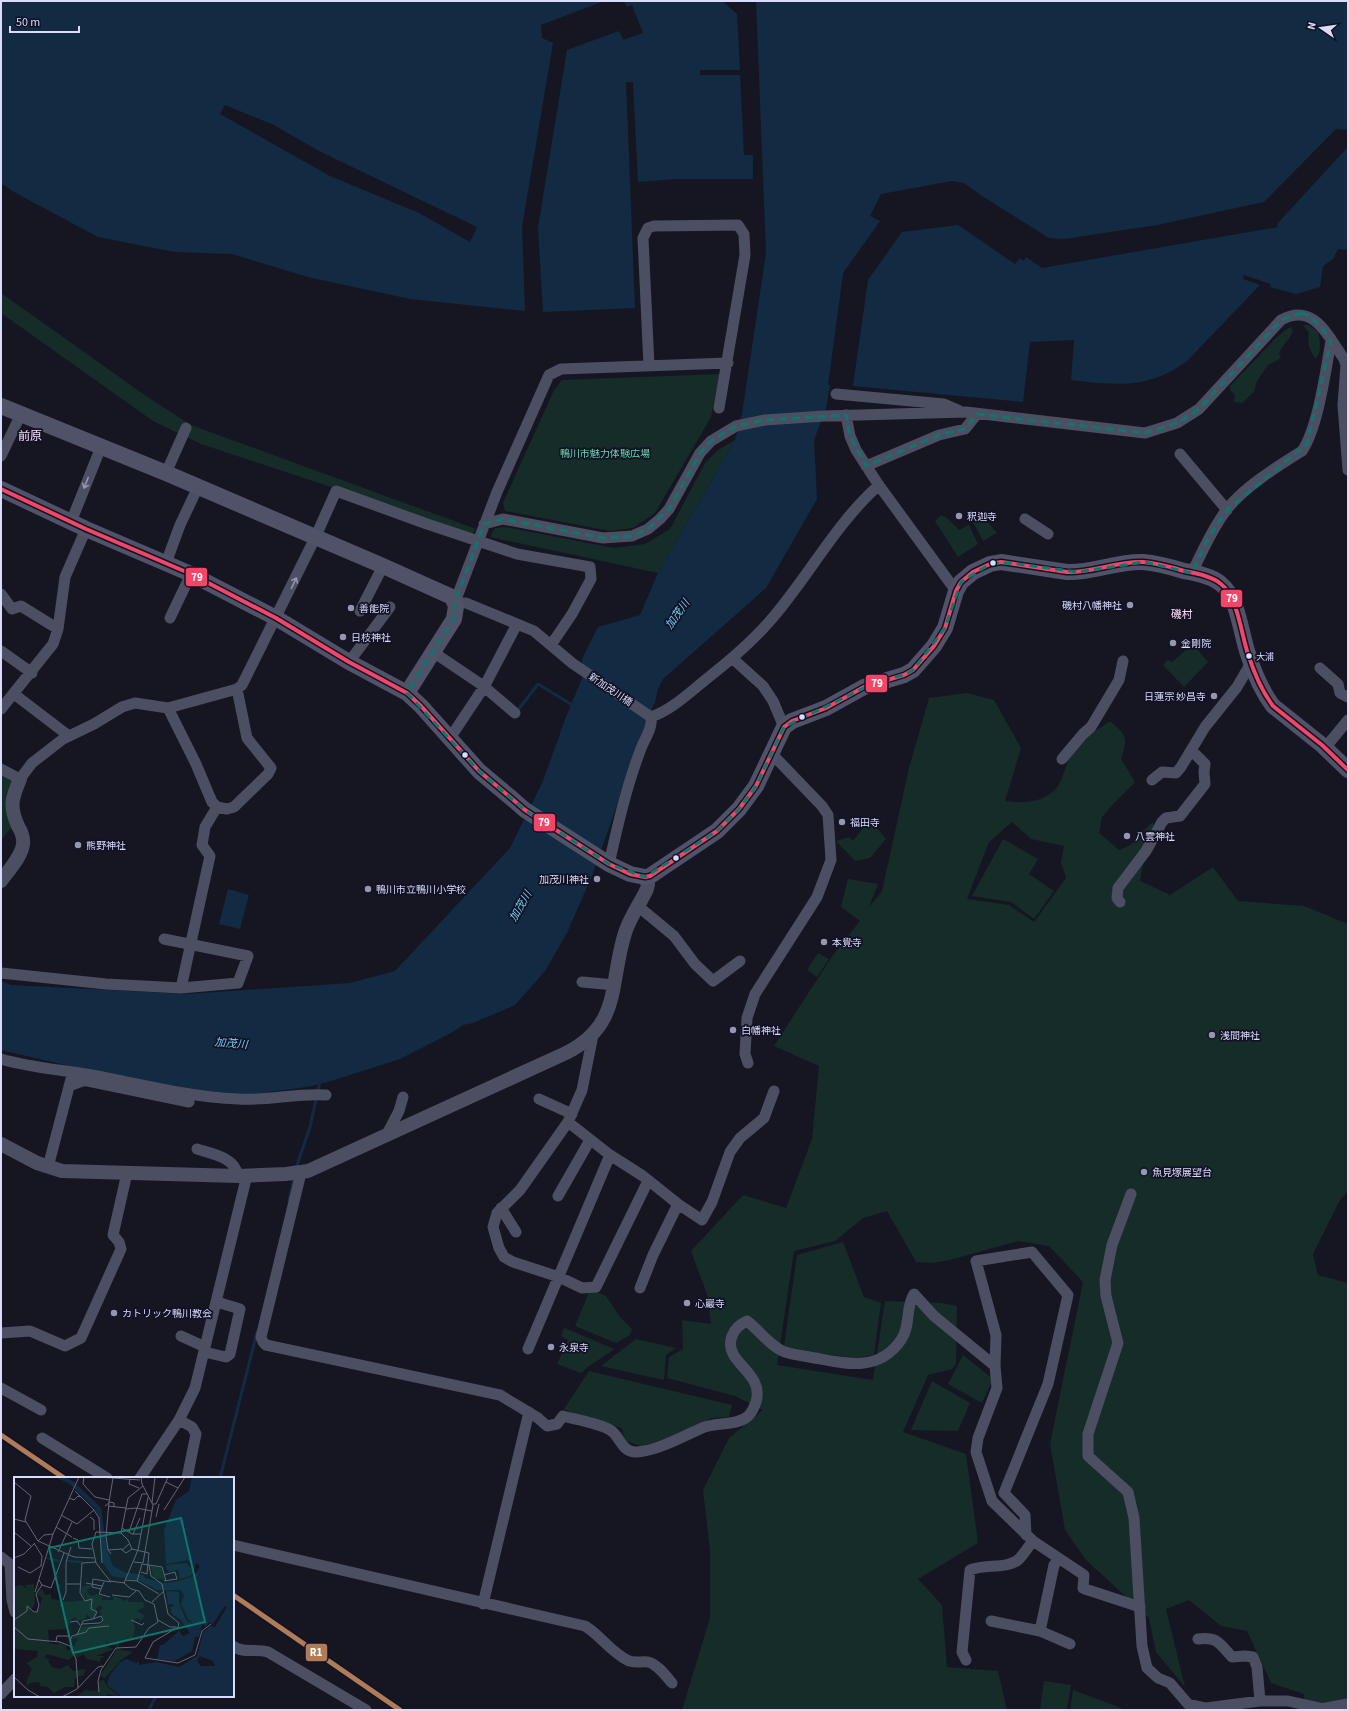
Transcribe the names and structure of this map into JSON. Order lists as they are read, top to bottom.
{
  "streets": {
    "street": ["新加茂川橋"]
  },
  "districts": ["前原", "磯村"],
  "water": ["加茂川"],
  "parks": ["鴨川市魅力体験広場"],
  "places": [
    "釈迦寺",
    "磯村八幡神社",
    "善能院",
    "日枝神社",
    "金剛院",
    "大浦",
    "日蓮宗 妙昌寺",
    "福田寺",
    "八雲神社",
    "熊野神社",
    "加茂川神社",
    "鴨川市立鴨川小学校",
    "本覺寺",
    "白幡神社",
    "浅間神社",
    "魚見塚展望台",
    "心巖寺",
    "カトリック鴨川教会",
    "永泉寺"
  ],
  "lines": ["transit line 79", "transit line R1"],
  "scale_bar": "50 m",
  "north": "left"
}
